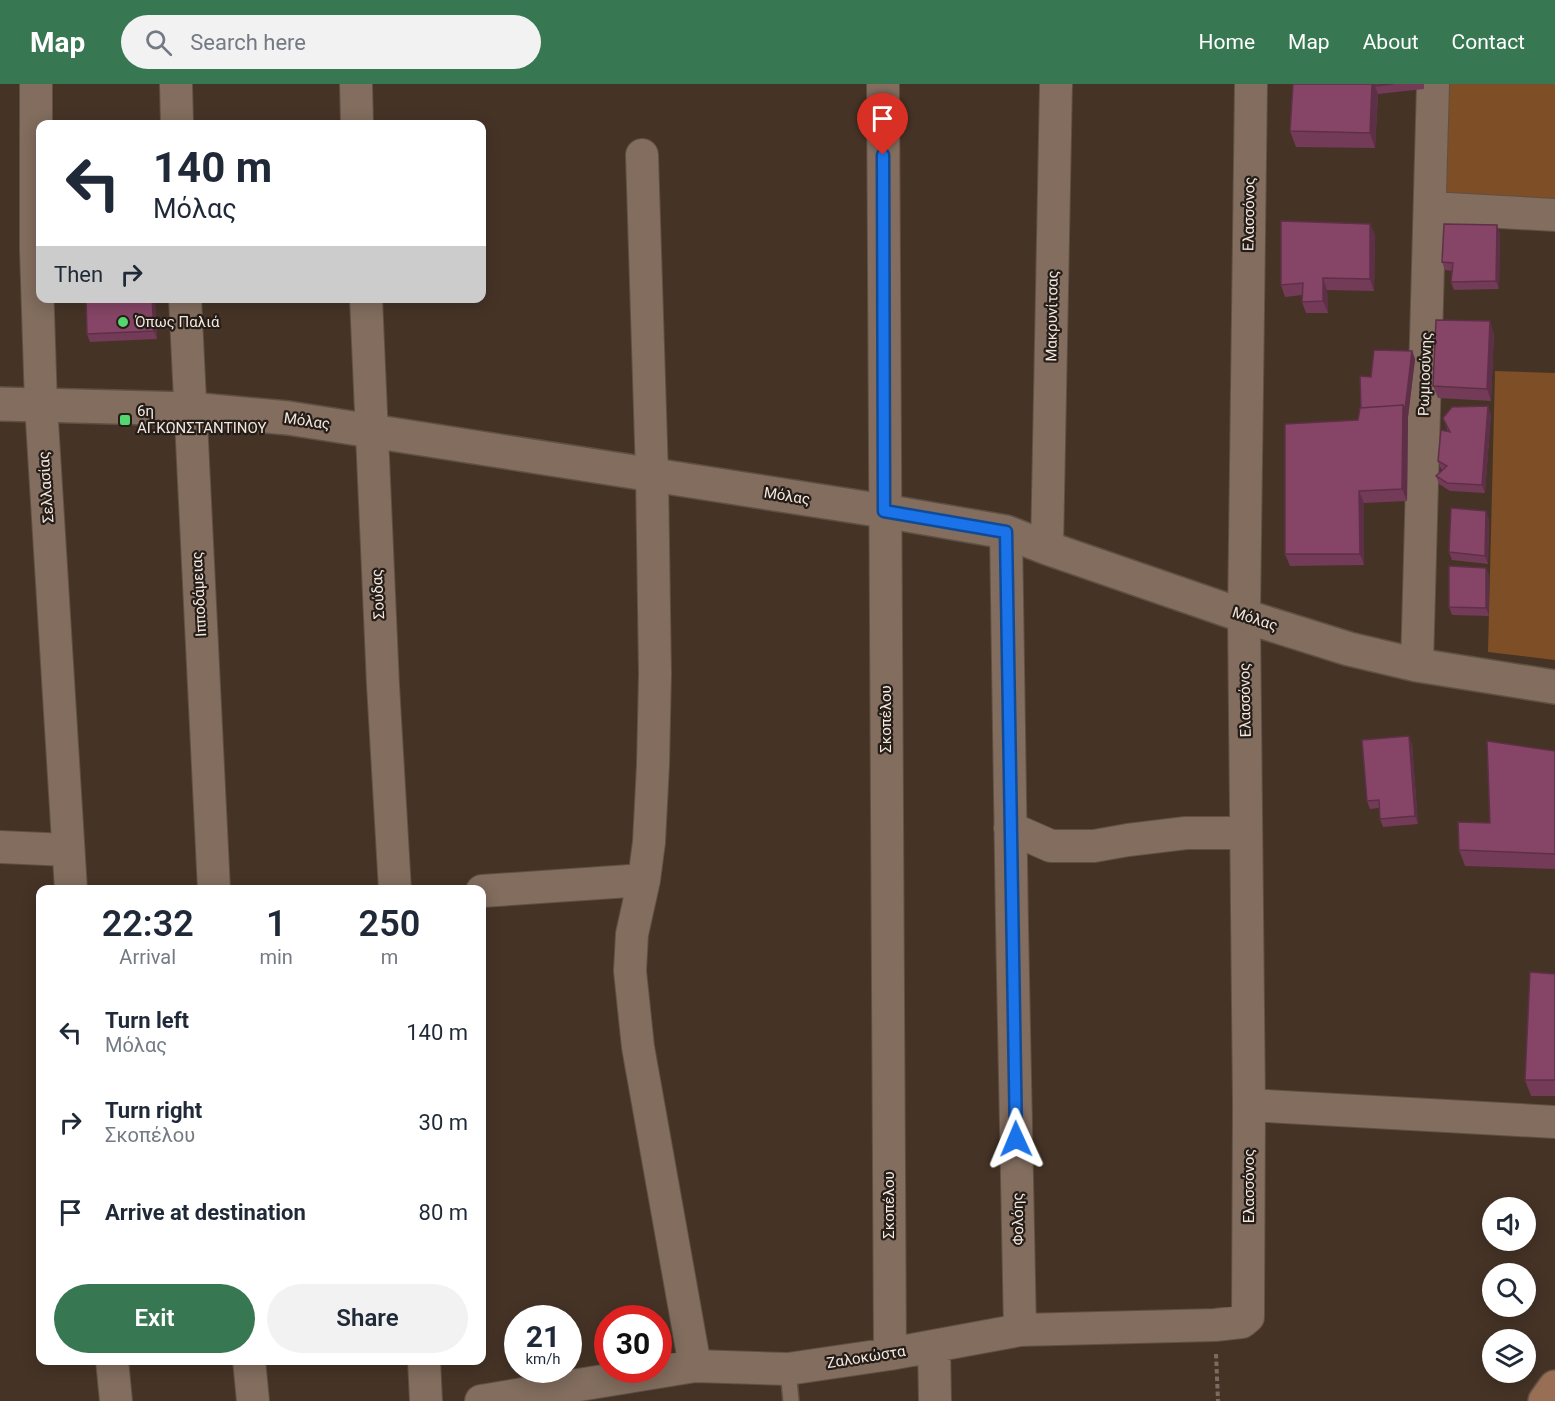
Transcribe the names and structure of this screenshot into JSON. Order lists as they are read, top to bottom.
{
  "streets": {
    "street": [
      "Ελασσόνος",
      "Μακρυνίτσας",
      "Ρωμιοσύνης",
      "Μόλας",
      "Σελλασίας",
      "Ιπποδάμειας",
      "Σούδας",
      "Σκοπέλου",
      "Φολόης",
      "Ζαλοκώστα"
    ]
  },
  "crossings": [
    ["Ελασσόνος", "Μόλας"],
    ["Ελασσόνος", "Ζαλοκώστα"],
    ["Μακρυνίτσας", "Μόλας"],
    ["Ρωμιοσύνης", "Μόλας"],
    ["Μόλας", "Σελλασίας"],
    ["Μόλας", "Ιπποδάμειας"],
    ["Μόλας", "Σούδας"],
    ["Μόλας", "Σκοπέλου"],
    ["Μόλας", "Φολόης"],
    ["Σκοπέλου", "Ζαλοκώστα"],
    ["Φολόης", "Ζαλοκώστα"]
  ],
  "places": {
    "other": ["Όπως Παλιά"],
    "transit": ["6η ΑΓ.ΚΩΝΣΤΑΝΤΙΝΟΥ"]
  },
  "page": {
    "header": "Map",
    "search": "Search here",
    "nav": [
      "Home",
      "Map",
      "About",
      "Contact"
    ],
    "turn": ["140 m", "Μόλας"],
    "then": "Then",
    "eta": [
      "22:32",
      "Arrival",
      "1",
      "min",
      "250",
      "m"
    ],
    "list": [
      {
        "name": "Turn left",
        "note": "Μόλας",
        "value": "140 m"
      },
      {
        "name": "Turn right",
        "note": "Σκοπέλου",
        "value": "30 m"
      },
      {
        "name": "Arrive at destination",
        "value": "80 m"
      }
    ],
    "buttons": ["Exit", "Share"],
    "speed": "21 km/h",
    "limit": "30"
  }
}
